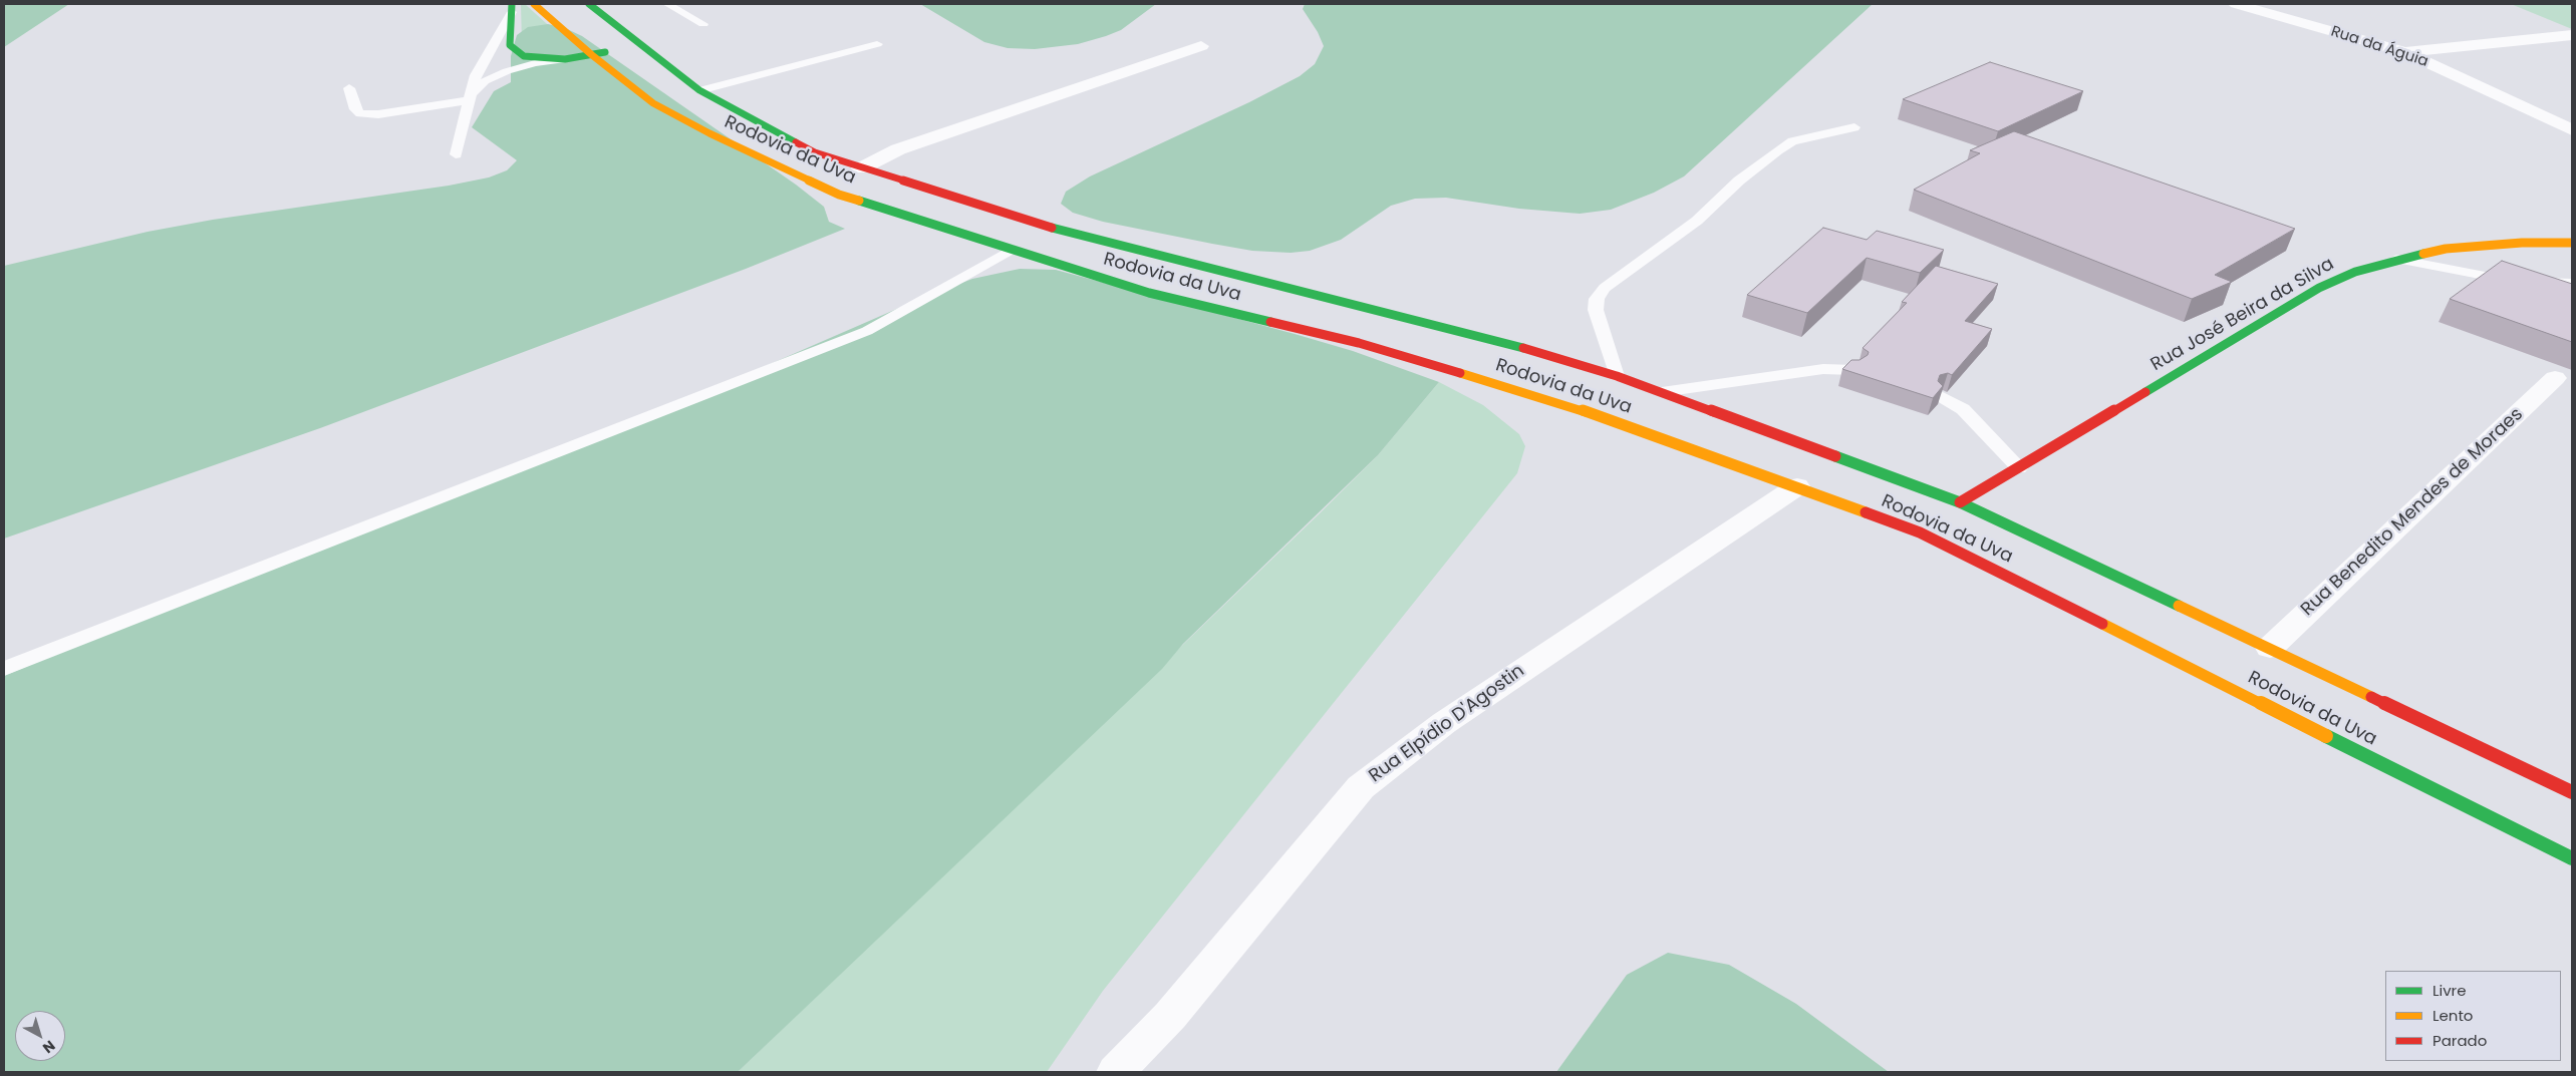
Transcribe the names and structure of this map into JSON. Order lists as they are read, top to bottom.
{
  "streets": {
    "main road": ["Rodovia da Uva", "Rua José Beira da Silva"],
    "street": ["Rua da Águia", "Rua Benedito Mendes de Moraes", "Rua Elpídio D'Agostin"]
  },
  "crossings": [
    ["Rodovia da Uva", "Rua José Beira da Silva"],
    ["Rodovia da Uva", "Rua Benedito Mendes de Moraes"],
    ["Rodovia da Uva", "Rua Elpídio D'Agostin"]
  ],
  "legend": ["Livre", "Lento", "Parado"],
  "north": "bottom right"
}
